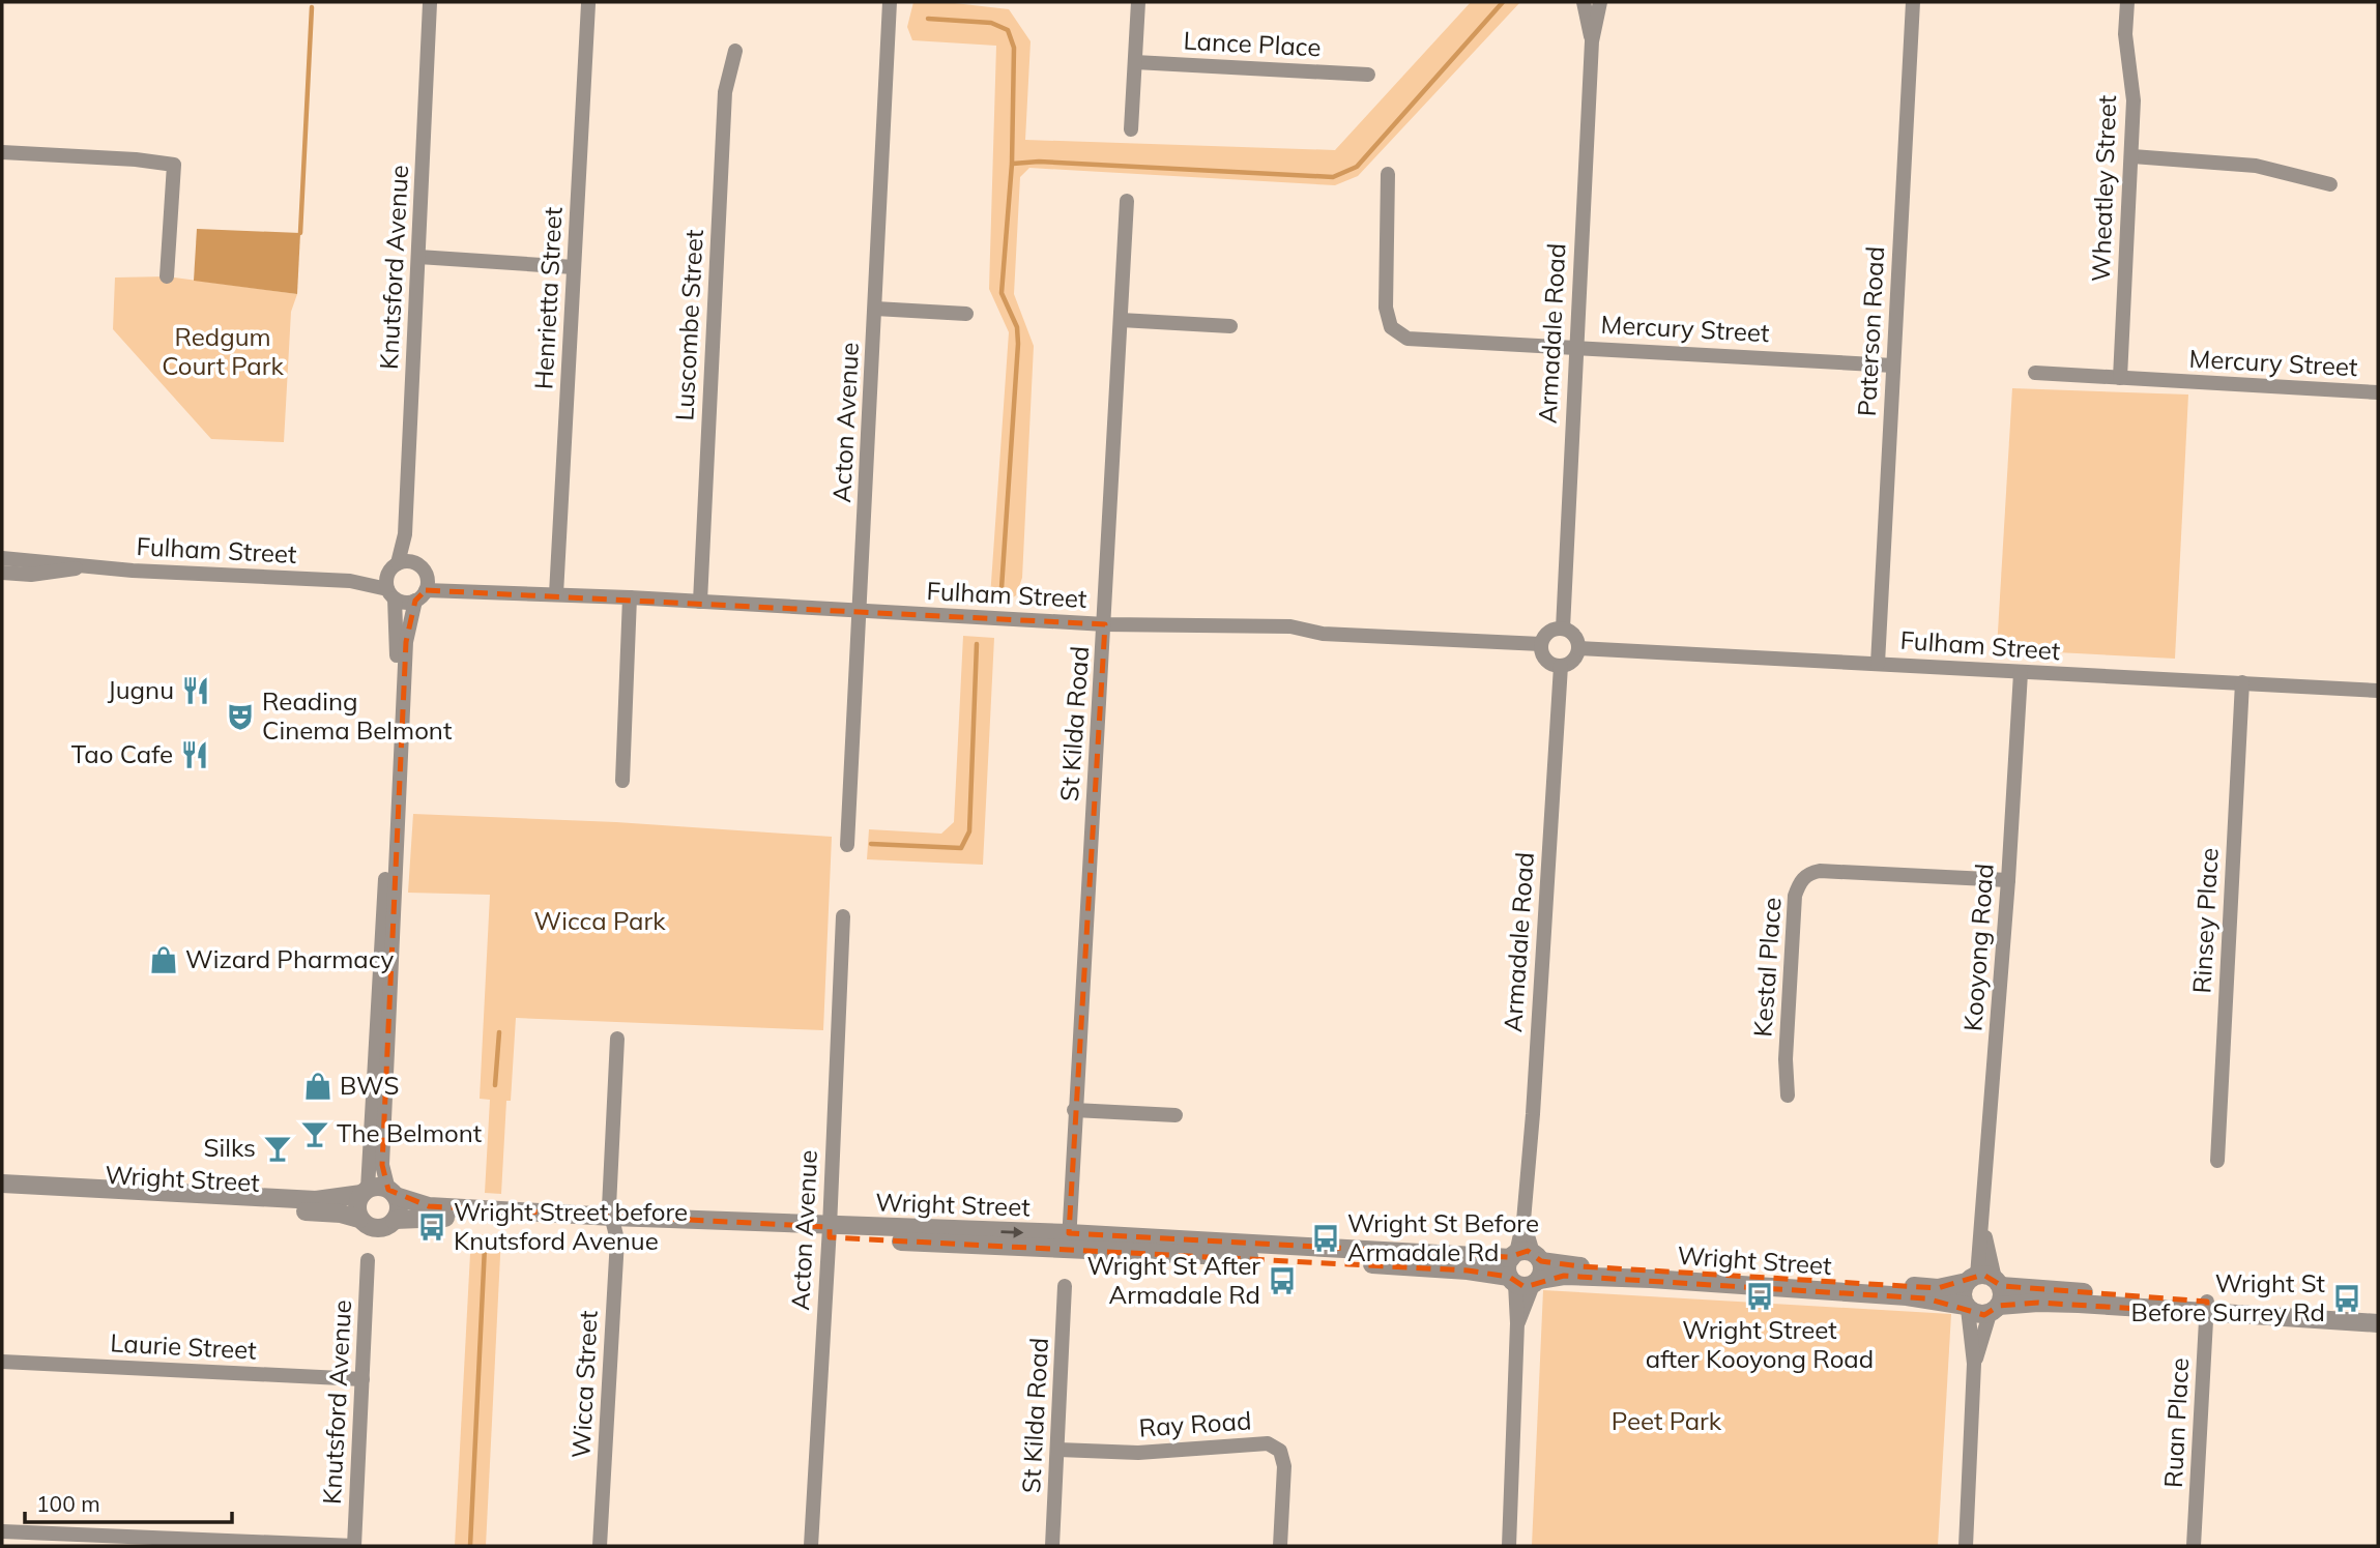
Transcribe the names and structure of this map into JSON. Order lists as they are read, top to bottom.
{
  "streets": {
    "street": [
      "Lance Place",
      "Wheatley Street",
      "Knutsford Avenue",
      "Henrietta Street",
      "Luscombe Street",
      "Mercury Street",
      "Paterson Road",
      "Armadale Road",
      "Acton Avenue",
      "Fulham Street",
      "St Kilda Road",
      "Rinsey Place",
      "Kooyong Road",
      "Kestal Place",
      "Wright Street",
      "Laurie Street",
      "Wicca Street",
      "Ruan Place",
      "Ray Road"
    ]
  },
  "crossings": [
    ["Wheatley Street", "Mercury Street"],
    ["Knutsford Avenue", "Fulham Street"],
    ["Knutsford Avenue", "Laurie Street"],
    ["Henrietta Street", "Fulham Street"],
    ["Luscombe Street", "Fulham Street"],
    ["Mercury Street", "Paterson Road"],
    ["Mercury Street", "Armadale Road"],
    ["Paterson Road", "Fulham Street"],
    ["Armadale Road", "Fulham Street"],
    ["Armadale Road", "Wright Street"],
    ["Acton Avenue", "Fulham Street"],
    ["Acton Avenue", "Wright Street"],
    ["Fulham Street", "St Kilda Road"],
    ["Fulham Street", "Rinsey Place"],
    ["Fulham Street", "Kooyong Road"],
    ["St Kilda Road", "Wright Street"],
    ["St Kilda Road", "Ray Road"],
    ["Kooyong Road", "Kestal Place"],
    ["Kooyong Road", "Wright Street"],
    ["Wright Street", "Wicca Street"],
    ["Wright Street", "Ruan Place"]
  ],
  "parks": ["Redgum Court Park", "Wicca Park", "Peet Park"],
  "places": {
    "restaurant": ["Jugnu", "Tao Cafe"],
    "theatre": ["Reading Cinema Belmont"],
    "shop": ["Wizard Pharmacy", "BWS"],
    "bar": ["The Belmont", "Silks"],
    "bus stop": [
      "Wright Street before Knutsford Avenue",
      "Wright St Before Armadale Rd",
      "Wright St After Armadale Rd",
      "Wright Street after Kooyong Road",
      "Wright St Before Surrey Rd"
    ]
  },
  "scale_bar": "100 m"
}
